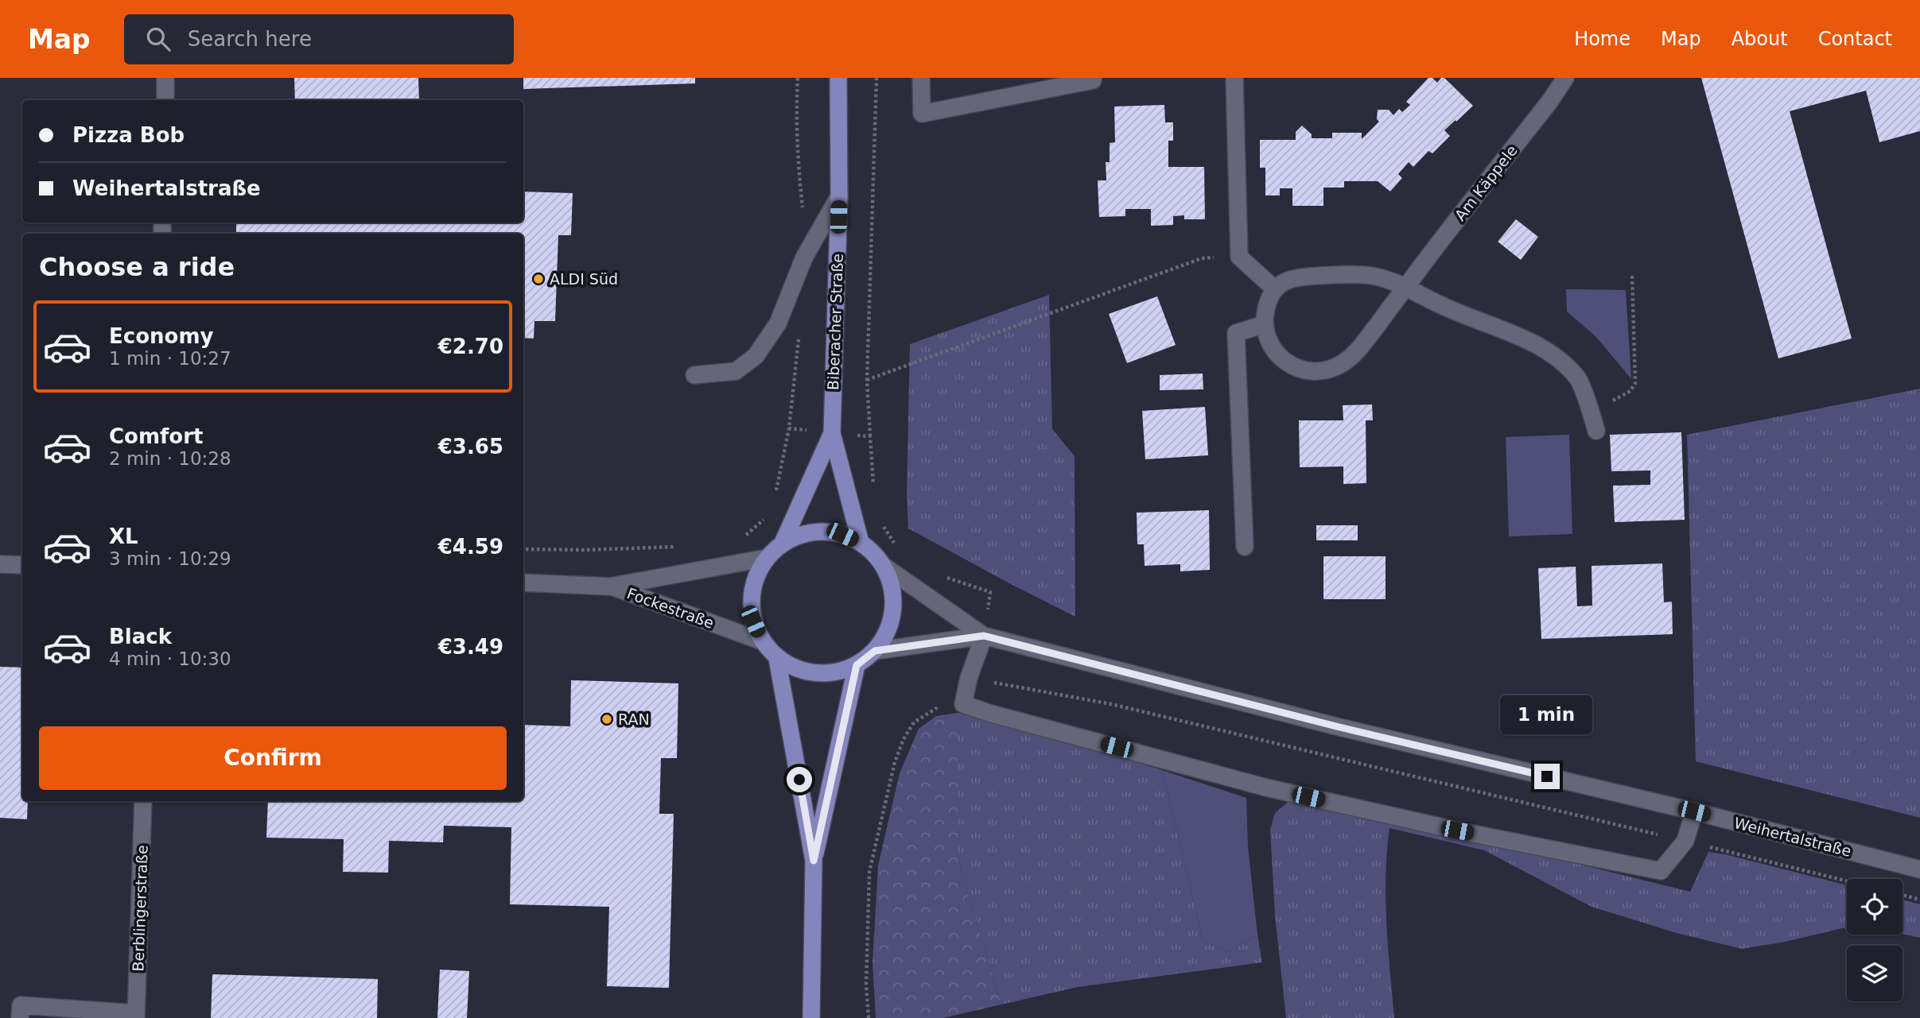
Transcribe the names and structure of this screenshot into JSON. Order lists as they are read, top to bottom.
{
  "streets": {
    "main road": ["Biberacher Straße"],
    "street": [
      "Am Käppele",
      "Fockestraße",
      "Weihertalstraße",
      "Berblingerstraße"
    ]
  },
  "crossings": [
    ["Biberacher Straße", "Fockestraße"],
    ["Biberacher Straße", "Weihertalstraße"],
    ["Fockestraße", "Weihertalstraße"]
  ],
  "places": ["ALDI Süd", "RAN"],
  "page": {
    "header": "Map",
    "search": "Search here",
    "nav": [
      "Home",
      "Map",
      "About",
      "Contact"
    ],
    "banner": ["Pizza Bob", "Weihertalstraße"],
    "heading": "Choose a ride",
    "list": [
      {
        "name": "Economy",
        "note": "1 min · 10:27",
        "value": "€2.70"
      },
      {
        "name": "Comfort",
        "note": "2 min · 10:28",
        "value": "€3.65"
      },
      {
        "name": "XL",
        "note": "3 min · 10:29",
        "value": "€4.59"
      },
      {
        "name": "Black",
        "note": "4 min · 10:30",
        "value": "€3.49"
      }
    ],
    "bubble": "1 min",
    "buttons": "Confirm"
  }
}
